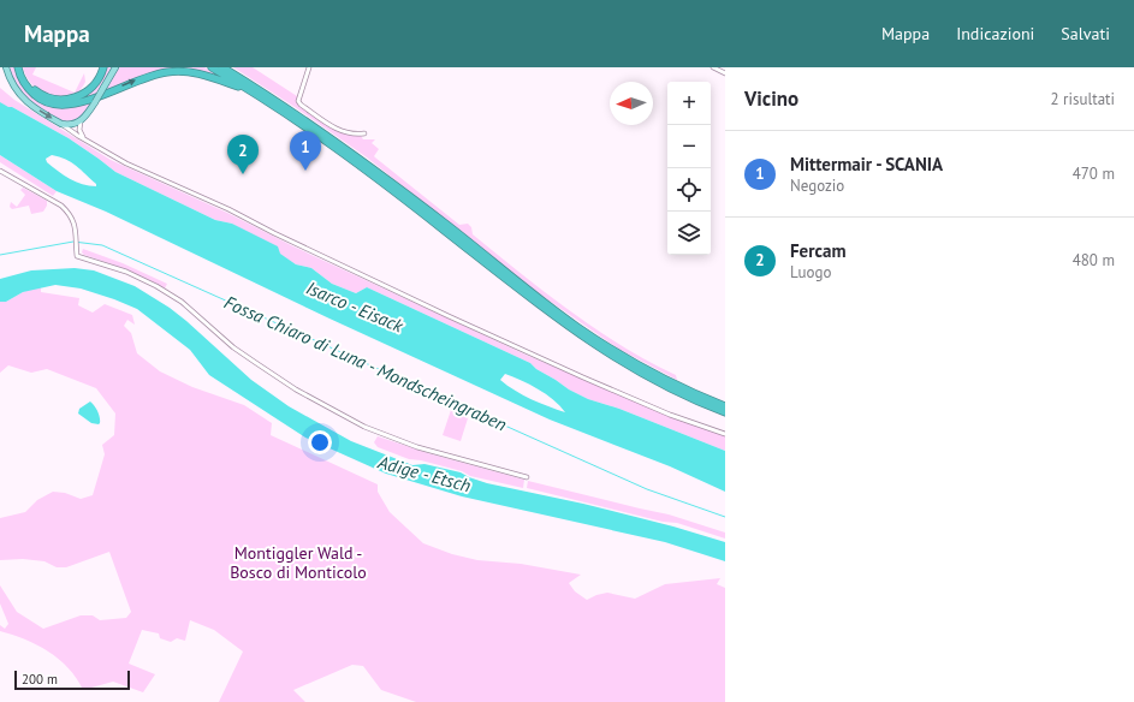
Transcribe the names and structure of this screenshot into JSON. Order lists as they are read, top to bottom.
{
  "water": ["Isarco - Eisack", "Fossa Chiaro di Luna - Mondscheingraben", "Adige - Etsch"],
  "parks": ["Montiggler Wald - Bosco di Monticolo"],
  "scale_bar": "200 m",
  "north": "left",
  "page": {
    "header": "Mappa",
    "nav": ["Mappa", "Indicazioni", "Salvati"],
    "heading": ["Vicino", "2 risultati"],
    "map_buttons": ["+", "−"],
    "list": [
      {
        "mark": "1",
        "name": "Mittermair - SCANIA",
        "note": "Negozio",
        "value": "470 m"
      },
      {
        "mark": "2",
        "name": "Fercam",
        "note": "Luogo",
        "value": "480 m"
      }
    ],
    "pins": ["1", "2"],
    "scale": "200 m"
  }
}
